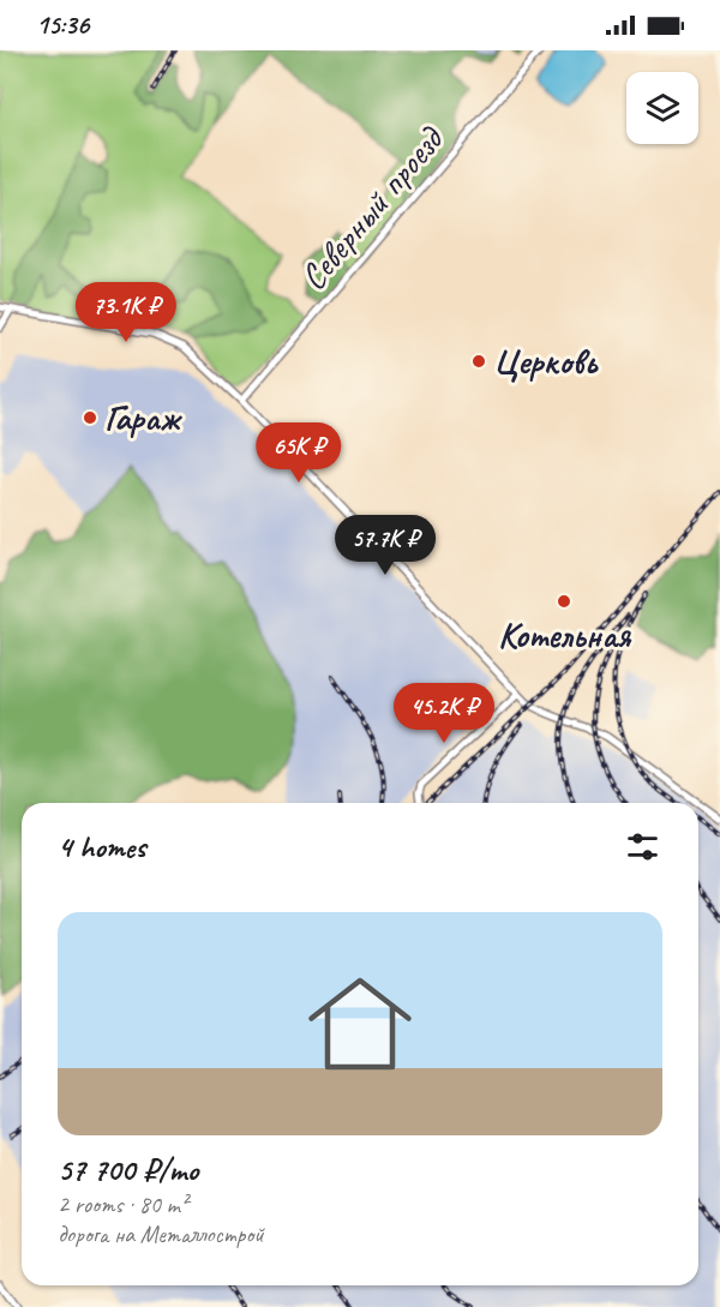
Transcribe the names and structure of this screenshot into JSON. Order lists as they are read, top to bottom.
{
  "streets": {
    "street": ["Северный проезд"]
  },
  "places": ["Церковь", "Гараж", "Котельная"],
  "page": {
    "status": "15:36",
    "price": [
      "73.1K ₽",
      "65K ₽",
      "57.7K ₽",
      "45.2K ₽"
    ],
    "heading": "4 homes",
    "list": [
      {
        "name": "57 700 ₽/mo",
        "note": "2 rooms · 80 m² · дорога на Металлострой"
      }
    ]
  }
}
